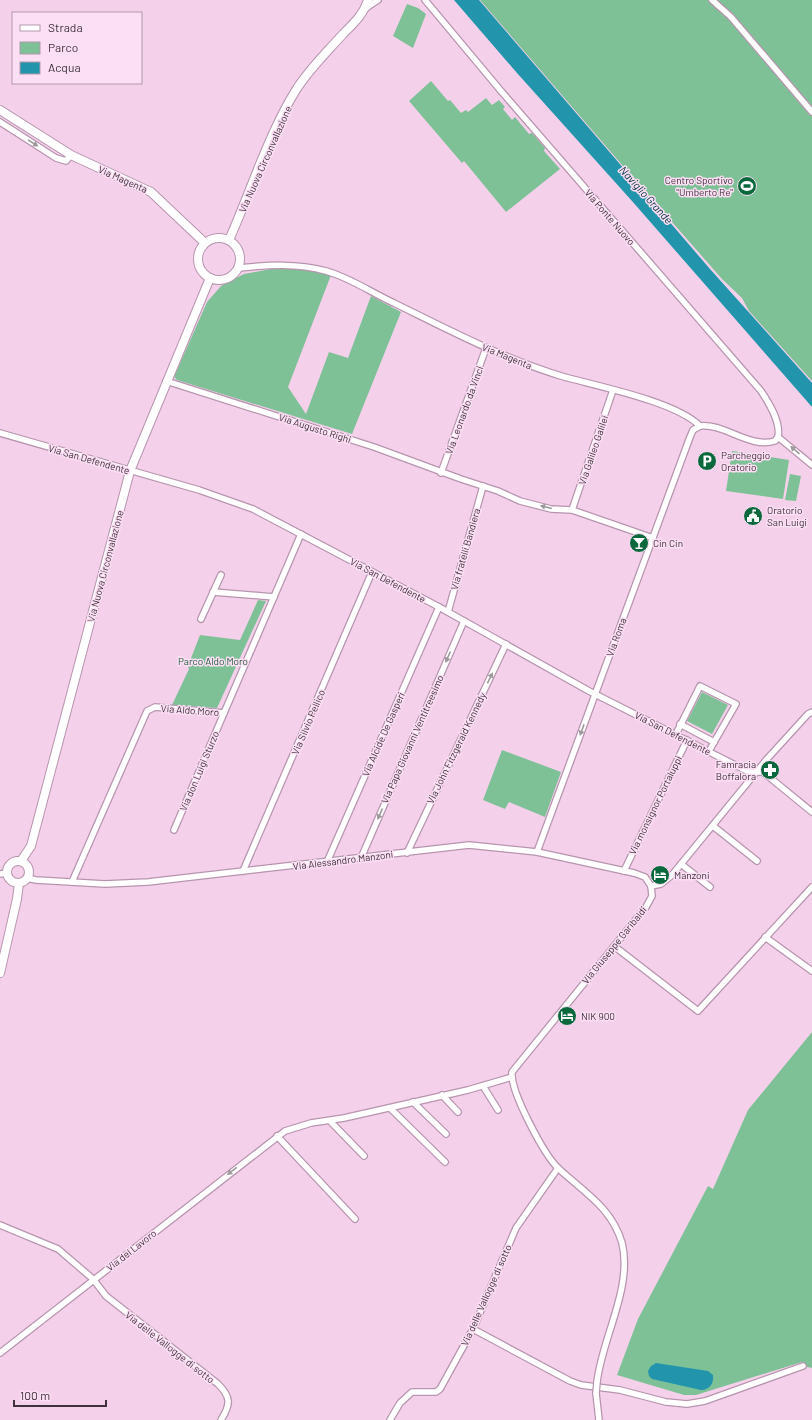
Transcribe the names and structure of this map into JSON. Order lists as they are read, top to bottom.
{
  "streets": {
    "street": [
      "Via Nuova Circonvallazione",
      "Via Magenta",
      "Via Ponte Nuovo",
      "Via Leonardo da Vinci",
      "Via Augusto Righi",
      "Via Galileo Galilei",
      "Via San Defendente",
      "Via fratelli Bandiera",
      "Via Roma",
      "Via Aldo Moro",
      "Via Silvio Pellico",
      "Via Alcide De Gasperi",
      "Via Papa Giovanni Ventitreesimo",
      "Via John Fitzgerald Kennedy",
      "Via don Luigi Sturzo",
      "Via monsignor Portaluppi",
      "Via Alessandro Manzoni",
      "Via Giuseppe Garibaldi",
      "Via del Lavoro",
      "Via delle Vallogge di sotto"
    ]
  },
  "crossings": [
    ["Via Nuova Circonvallazione", "Via Magenta"],
    ["Via Nuova Circonvallazione", "Via Augusto Righi"],
    ["Via Nuova Circonvallazione", "Via San Defendente"],
    ["Via Nuova Circonvallazione", "Via Alessandro Manzoni"],
    ["Via Magenta", "Via Ponte Nuovo"],
    ["Via Magenta", "Via Leonardo da Vinci"],
    ["Via Magenta", "Via Galileo Galilei"],
    ["Via Magenta", "Via Roma"],
    ["Via Leonardo da Vinci", "Via Augusto Righi"],
    ["Via Augusto Righi", "Via Galileo Galilei"],
    ["Via Augusto Righi", "Via fratelli Bandiera"],
    ["Via Augusto Righi", "Via Roma"],
    ["Via San Defendente", "Via fratelli Bandiera"],
    ["Via San Defendente", "Via Roma"],
    ["Via San Defendente", "Via Aldo Moro"],
    ["Via San Defendente", "Via Silvio Pellico"],
    ["Via San Defendente", "Via Alcide De Gasperi"],
    ["Via San Defendente", "Via Papa Giovanni Ventitreesimo"],
    ["Via San Defendente", "Via John Fitzgerald Kennedy"],
    ["Via San Defendente", "Via monsignor Portaluppi"],
    ["Via Roma", "Via Alessandro Manzoni"],
    ["Via Aldo Moro", "Via don Luigi Sturzo"],
    ["Via Aldo Moro", "Via Alessandro Manzoni"],
    ["Via Silvio Pellico", "Via Alessandro Manzoni"],
    ["Via Alcide De Gasperi", "Via Alessandro Manzoni"],
    ["Via Papa Giovanni Ventitreesimo", "Via Alessandro Manzoni"],
    ["Via John Fitzgerald Kennedy", "Via Alessandro Manzoni"],
    ["Via monsignor Portaluppi", "Via Alessandro Manzoni"],
    ["Via Alessandro Manzoni", "Via Giuseppe Garibaldi"],
    ["Via Giuseppe Garibaldi", "Via del Lavoro"],
    ["Via del Lavoro", "Via delle Vallogge di sotto"]
  ],
  "one_way": [
    "Via Roma",
    "Via Papa Giovanni Ventitreesimo",
    "Via John Fitzgerald Kennedy",
    "Via del Lavoro"
  ],
  "water": ["Naviglio Grande"],
  "parks": ["Parco Aldo Moro"],
  "places": {
    "sports": ["Centro Sportivo \"Umberto Re\""],
    "parking": ["Parcheggio Oratorio"],
    "public building": ["Oratorio San Luigi"],
    "bar": ["Cin Cin"],
    "pharmacy": ["Famracia Boffalora"],
    "hotel": ["Manzoni", "NIK 900"]
  },
  "legend": ["Strada", "Parco", "Acqua"],
  "scale_bar": "100 m"
}
